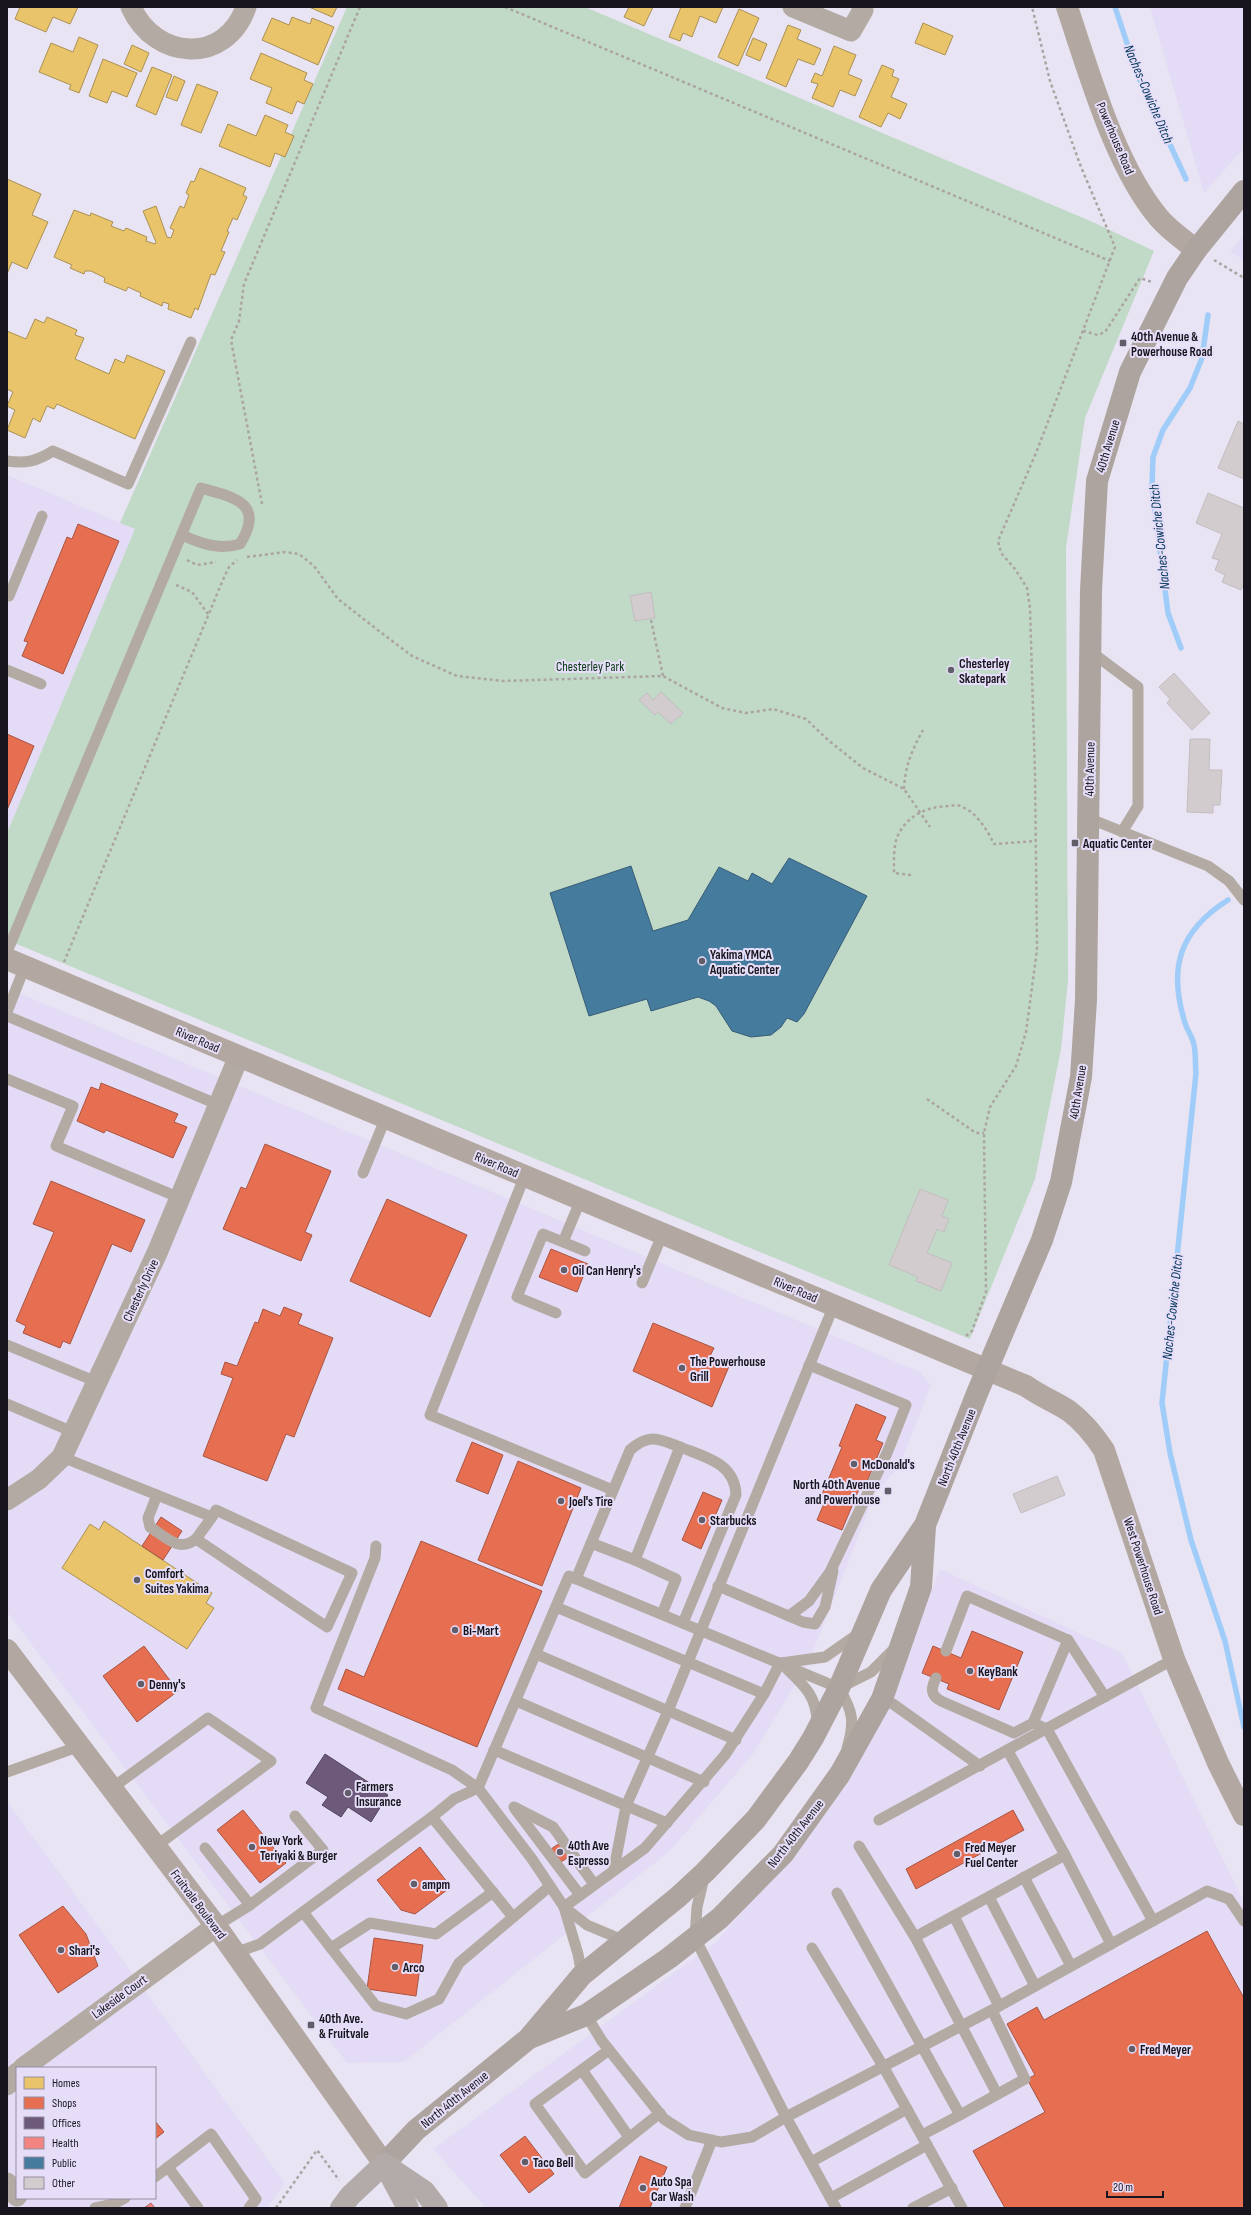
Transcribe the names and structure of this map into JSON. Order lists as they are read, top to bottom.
{
  "streets": {
    "main road": ["40th Avenue", "North 40th Avenue"],
    "street": [
      "Powerhouse Road",
      "River Road",
      "Chesterly Drive",
      "West Powerhouse Road",
      "Fruitvale Boulevard",
      "Lakeside Court"
    ]
  },
  "crossings": [
    ["Powerhouse Road", "40th Avenue"],
    ["40th Avenue", "River Road"],
    ["40th Avenue", "North 40th Avenue"],
    ["40th Avenue", "West Powerhouse Road"],
    ["River Road", "Chesterly Drive"],
    ["River Road", "North 40th Avenue"],
    ["River Road", "West Powerhouse Road"],
    ["North 40th Avenue", "West Powerhouse Road"],
    ["North 40th Avenue", "Fruitvale Boulevard"],
    ["Fruitvale Boulevard", "Lakeside Court"]
  ],
  "water": ["Naches-Cowiche Ditch"],
  "parks": ["Chesterley Park"],
  "places": {
    "transit": [
      "40th Avenue & Powerhouse Road",
      "Aquatic Center",
      "North 40th Avenue and Powerhouse",
      "40th Ave. & Fruitvale"
    ],
    "other": [
      "Chesterley Skatepark",
      "Yakima YMCA Aquatic Center",
      "Oil Can Henry's",
      "The Powerhouse Grill",
      "McDonald's",
      "Joel's Tire",
      "Starbucks",
      "Comfort Suites Yakima",
      "Bi-Mart",
      "KeyBank",
      "Denny's",
      "Farmers Insurance",
      "New York Teriyaki & Burger",
      "40th Ave Espresso",
      "Fred Meyer Fuel Center",
      "ampm",
      "Shari's",
      "Arco",
      "Fred Meyer",
      "Taco Bell",
      "Auto Spa Car Wash"
    ]
  },
  "legend": [
    "Homes",
    "Shops",
    "Offices",
    "Health",
    "Public",
    "Other"
  ],
  "scale_bar": "20 m"
}
